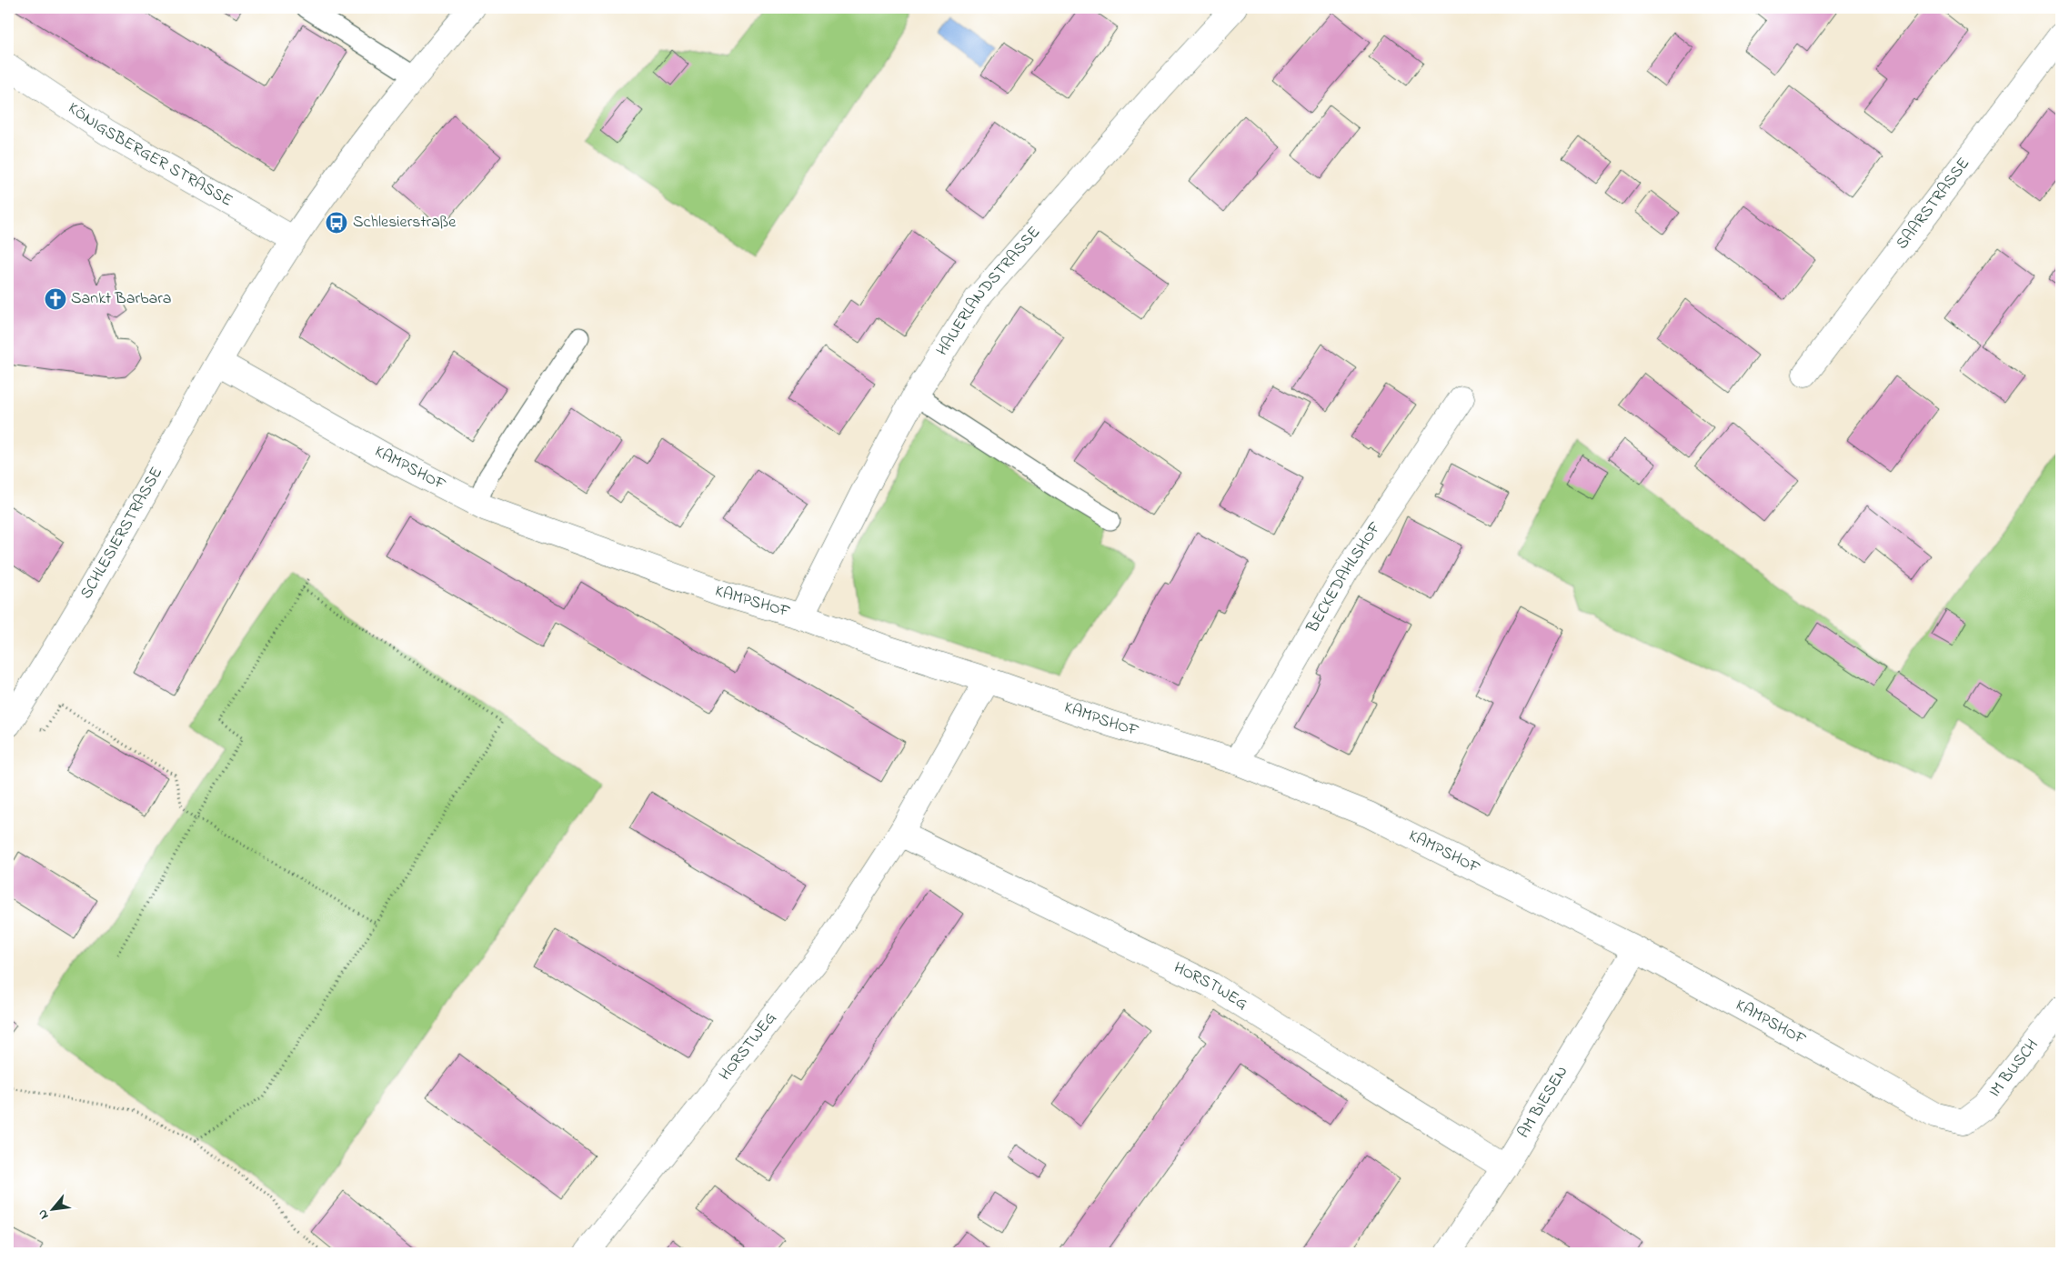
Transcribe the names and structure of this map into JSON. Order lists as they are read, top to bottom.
{
  "streets": {
    "street": [
      "KÖNIGSBERGER STRASSE",
      "SAARSTRASSE",
      "HAUERLANDSTRASSE",
      "KAMPSHOF",
      "SCHLESIERSTRASSE",
      "BECKEDAHLSHOF",
      "HORSTWEG",
      "IM BUSCH",
      "AM BIESEN"
    ]
  },
  "crossings": [
    ["KÖNIGSBERGER STRASSE", "SCHLESIERSTRASSE"],
    ["HAUERLANDSTRASSE", "KAMPSHOF"],
    ["KAMPSHOF", "SCHLESIERSTRASSE"],
    ["KAMPSHOF", "BECKEDAHLSHOF"],
    ["KAMPSHOF", "HORSTWEG"],
    ["KAMPSHOF", "IM BUSCH"],
    ["KAMPSHOF", "AM BIESEN"],
    ["HORSTWEG", "AM BIESEN"]
  ],
  "places": {
    "bus stop": ["Schlesierstraße"],
    "church": ["Sankt Barbara"]
  },
  "north": "bottom left"
}
